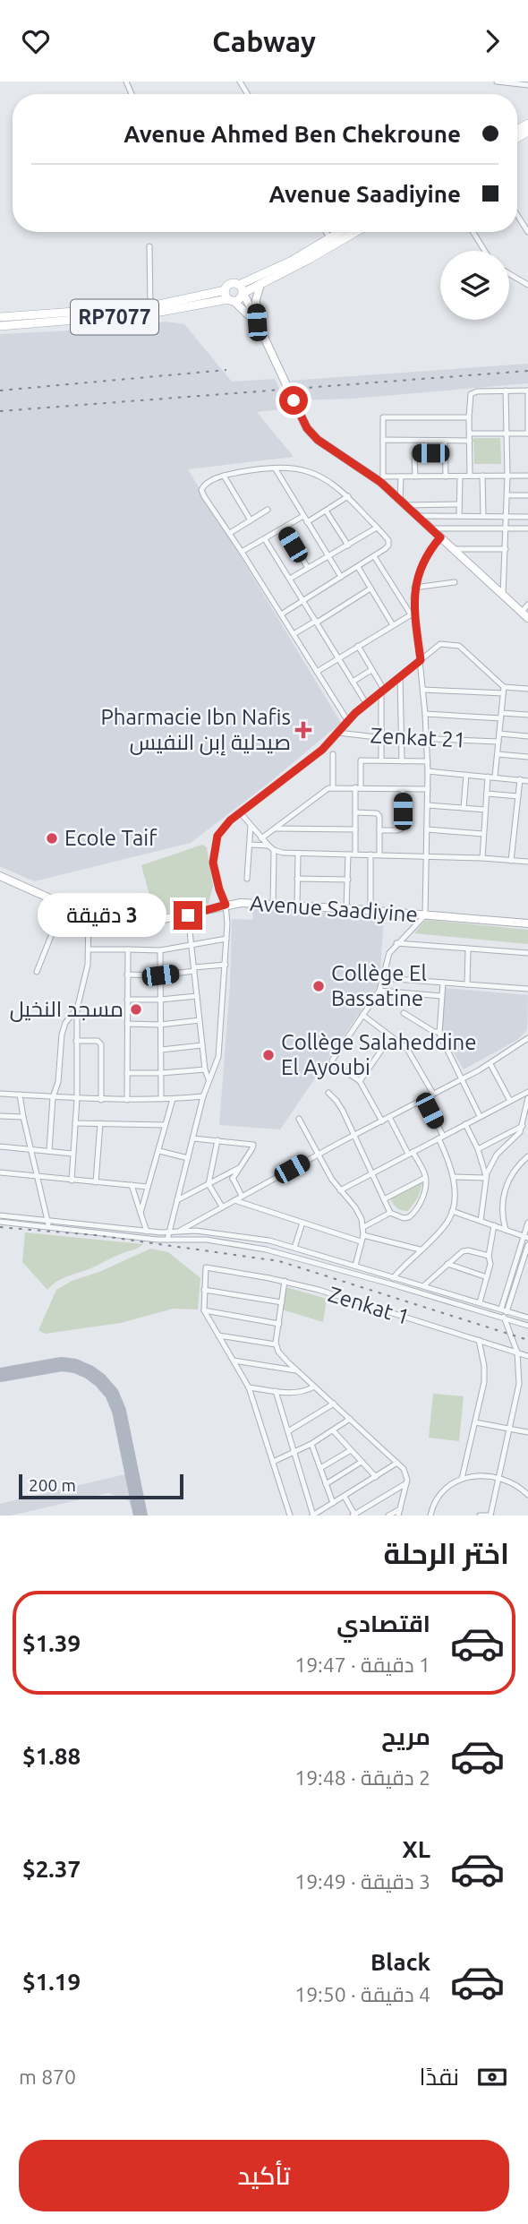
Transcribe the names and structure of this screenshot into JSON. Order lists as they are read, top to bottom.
{
  "streets": {
    "main road": ["RP7077", "Avenue Saadiyine"],
    "street": ["Zenkat 21", "Zenkat 1"]
  },
  "places": {
    "health": ["Pharmacie Ibn Nafis صيدلية إبن النفيس"],
    "other": [
      "Ecole Taif",
      "Collège El Bassatine",
      "مسجد النخيل",
      "Collège Salaheddine El Ayoubi"
    ]
  },
  "scale_bar": "200 m",
  "page": {
    "header": "Cabway",
    "banner": ["Avenue Ahmed Ben Chekroune", "Avenue Saadiyine"],
    "bubble": "3 دقيقة",
    "scale": "200 m",
    "heading": "اختر الرحلة",
    "list": [
      {
        "name": "اقتصادي",
        "note": "1 دقيقة · 19:47",
        "value": "$1.39"
      },
      {
        "name": "مريح",
        "note": "2 دقيقة · 19:48",
        "value": "$1.88"
      },
      {
        "name": "XL",
        "note": "3 دقيقة · 19:49",
        "value": "$2.37"
      },
      {
        "name": "Black",
        "note": "4 دقيقة · 19:50",
        "value": "$1.19"
      }
    ],
    "pay": ["نقدًا", "870 m"],
    "buttons": "تأكيد"
  }
}
